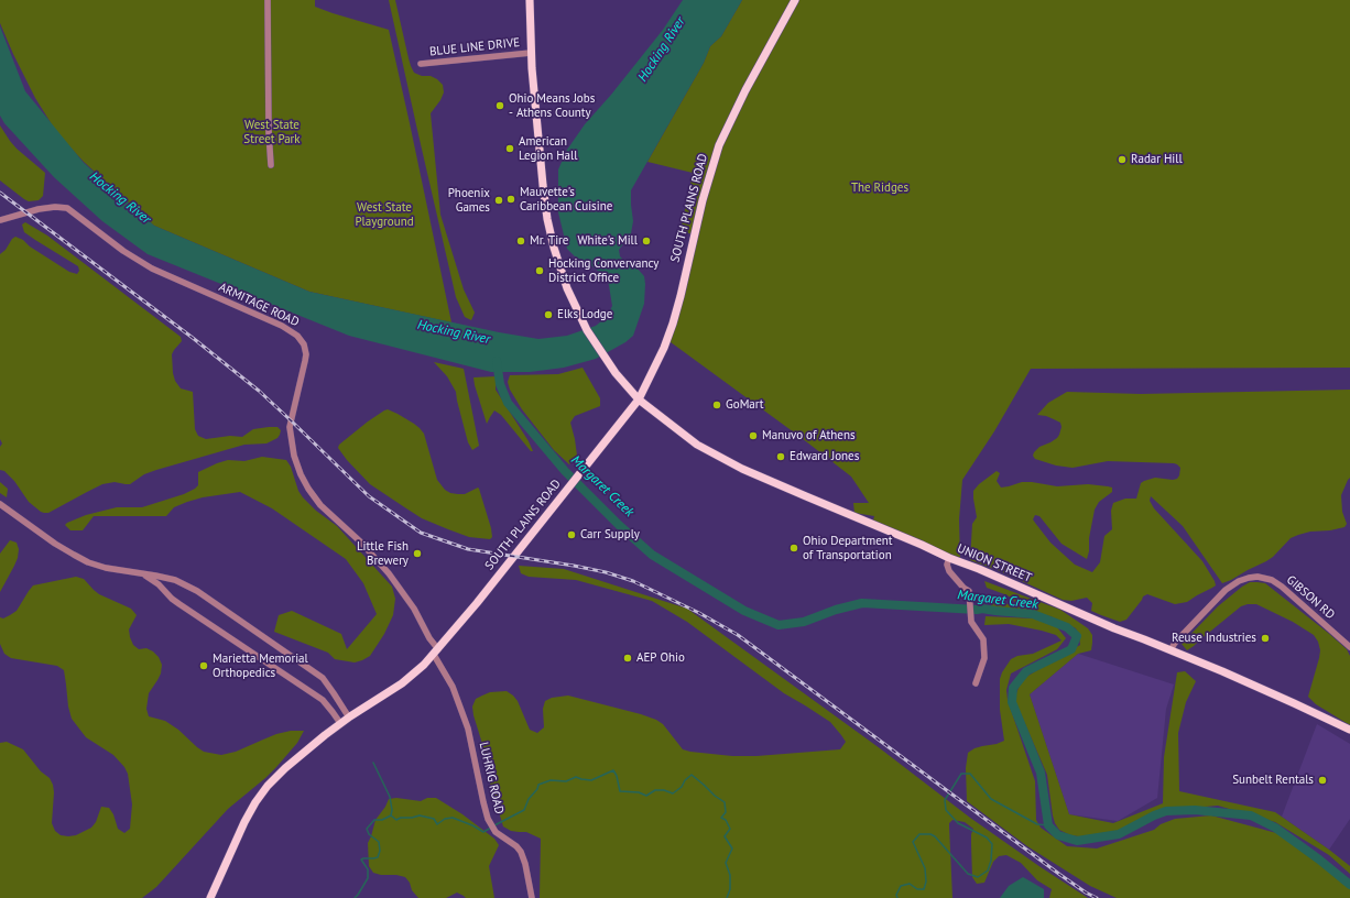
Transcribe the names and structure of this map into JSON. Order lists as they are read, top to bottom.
{
  "streets": {
    "main road": ["SOUTH PLAINS ROAD", "UNION STREET"],
    "street": [
      "BLUE LINE DRIVE",
      "ARMITAGE ROAD",
      "GIBSON RD",
      "LUHRIG ROAD"
    ]
  },
  "crossings": [
    ["BLUE LINE DRIVE", "UNION STREET"],
    ["SOUTH PLAINS ROAD", "ARMITAGE ROAD"],
    ["SOUTH PLAINS ROAD", "UNION STREET"],
    ["SOUTH PLAINS ROAD", "LUHRIG ROAD"],
    ["ARMITAGE ROAD", "LUHRIG ROAD"],
    ["UNION STREET", "GIBSON RD"]
  ],
  "water": ["Hocking River", "Margaret Creek"],
  "parks": ["West State Street Park", "The Ridges", "West State Playground"],
  "places": [
    "Ohio Means Jobs - Athens County",
    "American Legion Hall",
    "Radar Hill",
    "Mauvette's Caribbean Cuisine",
    "Phoenix Games",
    "Mr. Tire",
    "White's Mill",
    "Hocking Convervancy District Office",
    "Elks Lodge",
    "GoMart",
    "Manuvo of Athens",
    "Edward Jones",
    "Carr Supply",
    "Ohio Department of Transportation",
    "Little Fish Brewery",
    "Reuse Industries",
    "AEP Ohio",
    "Marietta Memorial Orthopedics",
    "Sunbelt Rentals"
  ]
}
